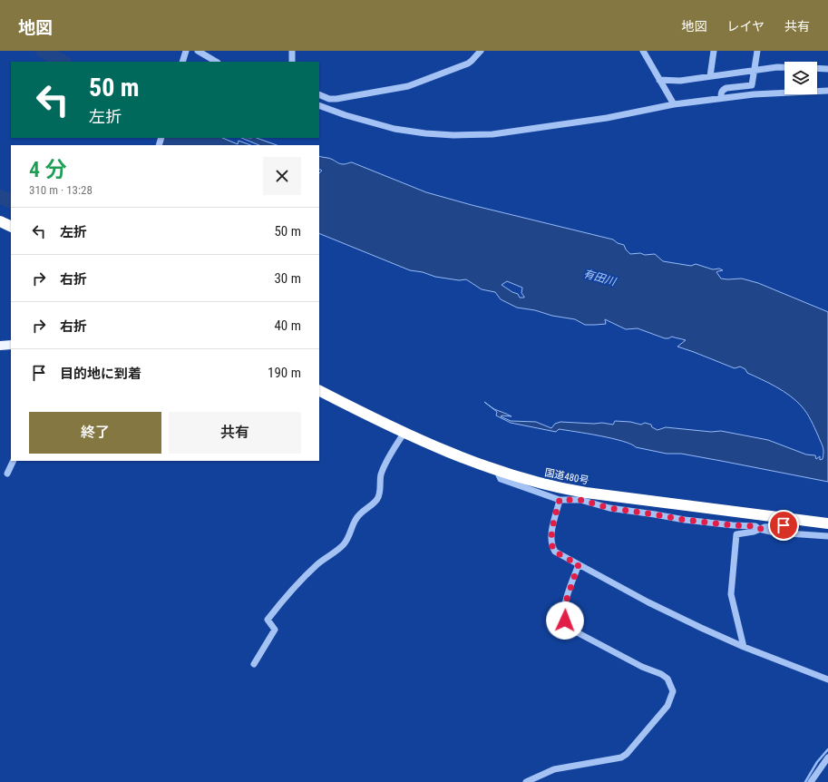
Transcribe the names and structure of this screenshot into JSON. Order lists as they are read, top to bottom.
{
  "streets": {
    "highway": ["国道480号"]
  },
  "water": ["有田川"],
  "page": {
    "header": "地図",
    "nav": ["地図", "レイヤ", "共有"],
    "turn": ["50 m", "左折"],
    "heading": ["4 分", "310 m · 13:28"],
    "list": [
      {
        "name": "左折",
        "value": "50 m"
      },
      {
        "name": "右折",
        "value": "30 m"
      },
      {
        "name": "右折",
        "value": "40 m"
      },
      {
        "name": "目的地に到着",
        "value": "190 m"
      }
    ],
    "buttons": ["終了", "共有"]
  }
}
